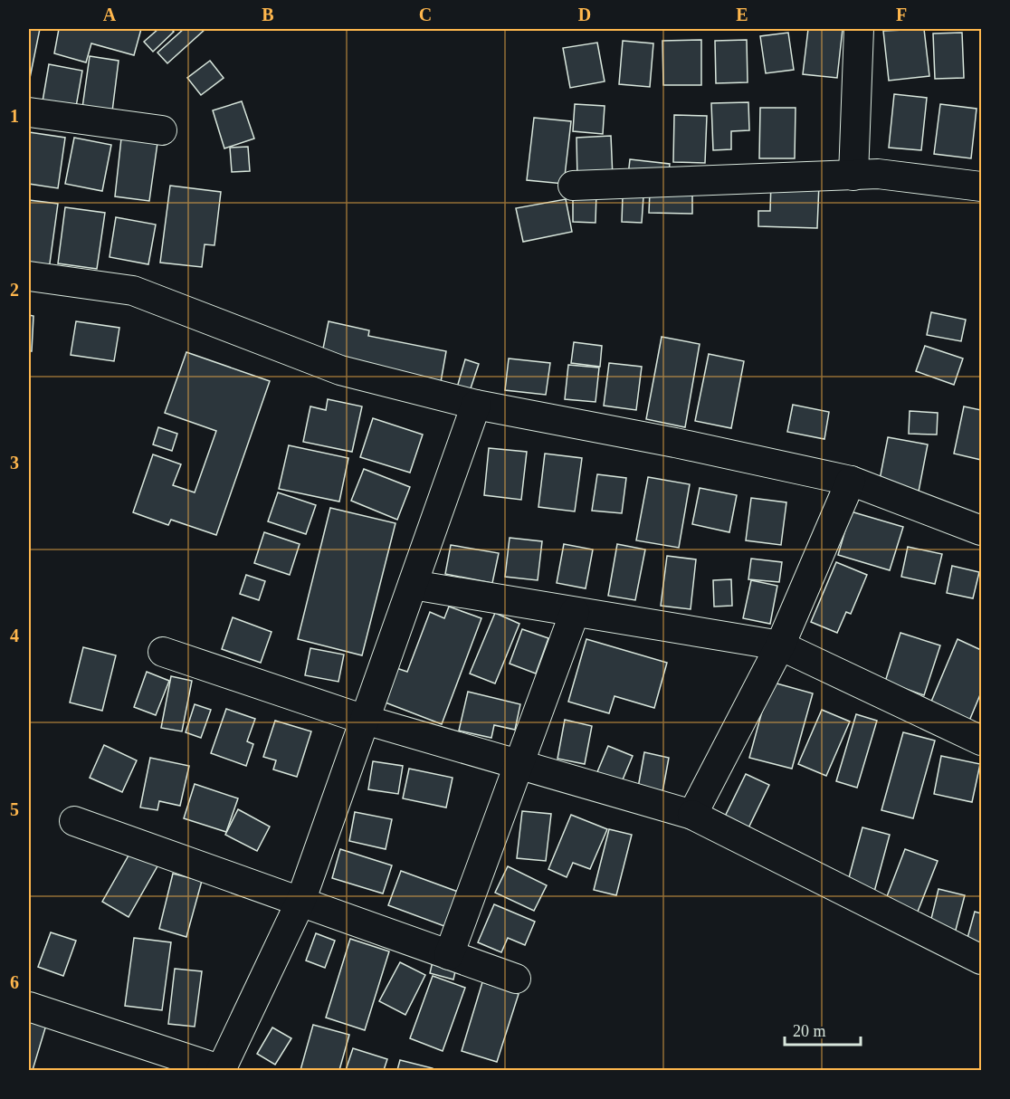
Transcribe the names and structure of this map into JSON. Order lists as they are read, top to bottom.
{
  "scale_bar": "20 m",
  "grid": {
    "columns": [
      "A",
      "B",
      "C",
      "D",
      "E",
      "F"
    ],
    "rows": [
      "1",
      "2",
      "3",
      "4",
      "5",
      "6"
    ]
  }
}
